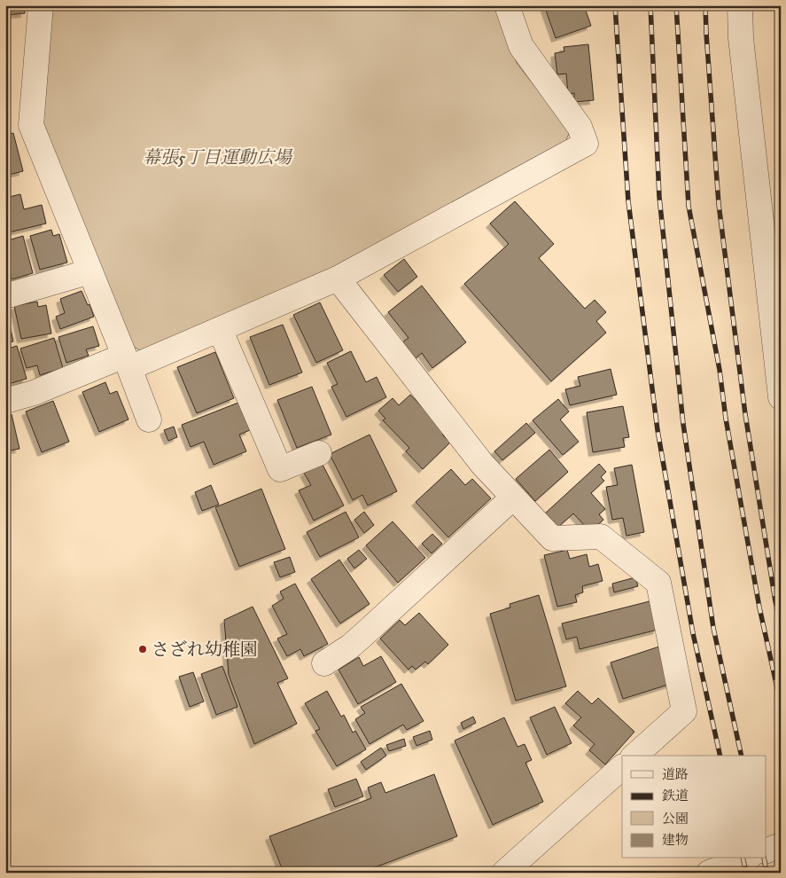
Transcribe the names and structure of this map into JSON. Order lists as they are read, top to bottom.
{
  "parks": ["幕張5丁目運動広場"],
  "places": ["さざれ幼稚園"],
  "legend": [
    "道路",
    "鉄道",
    "公園",
    "建物"
  ]
}
